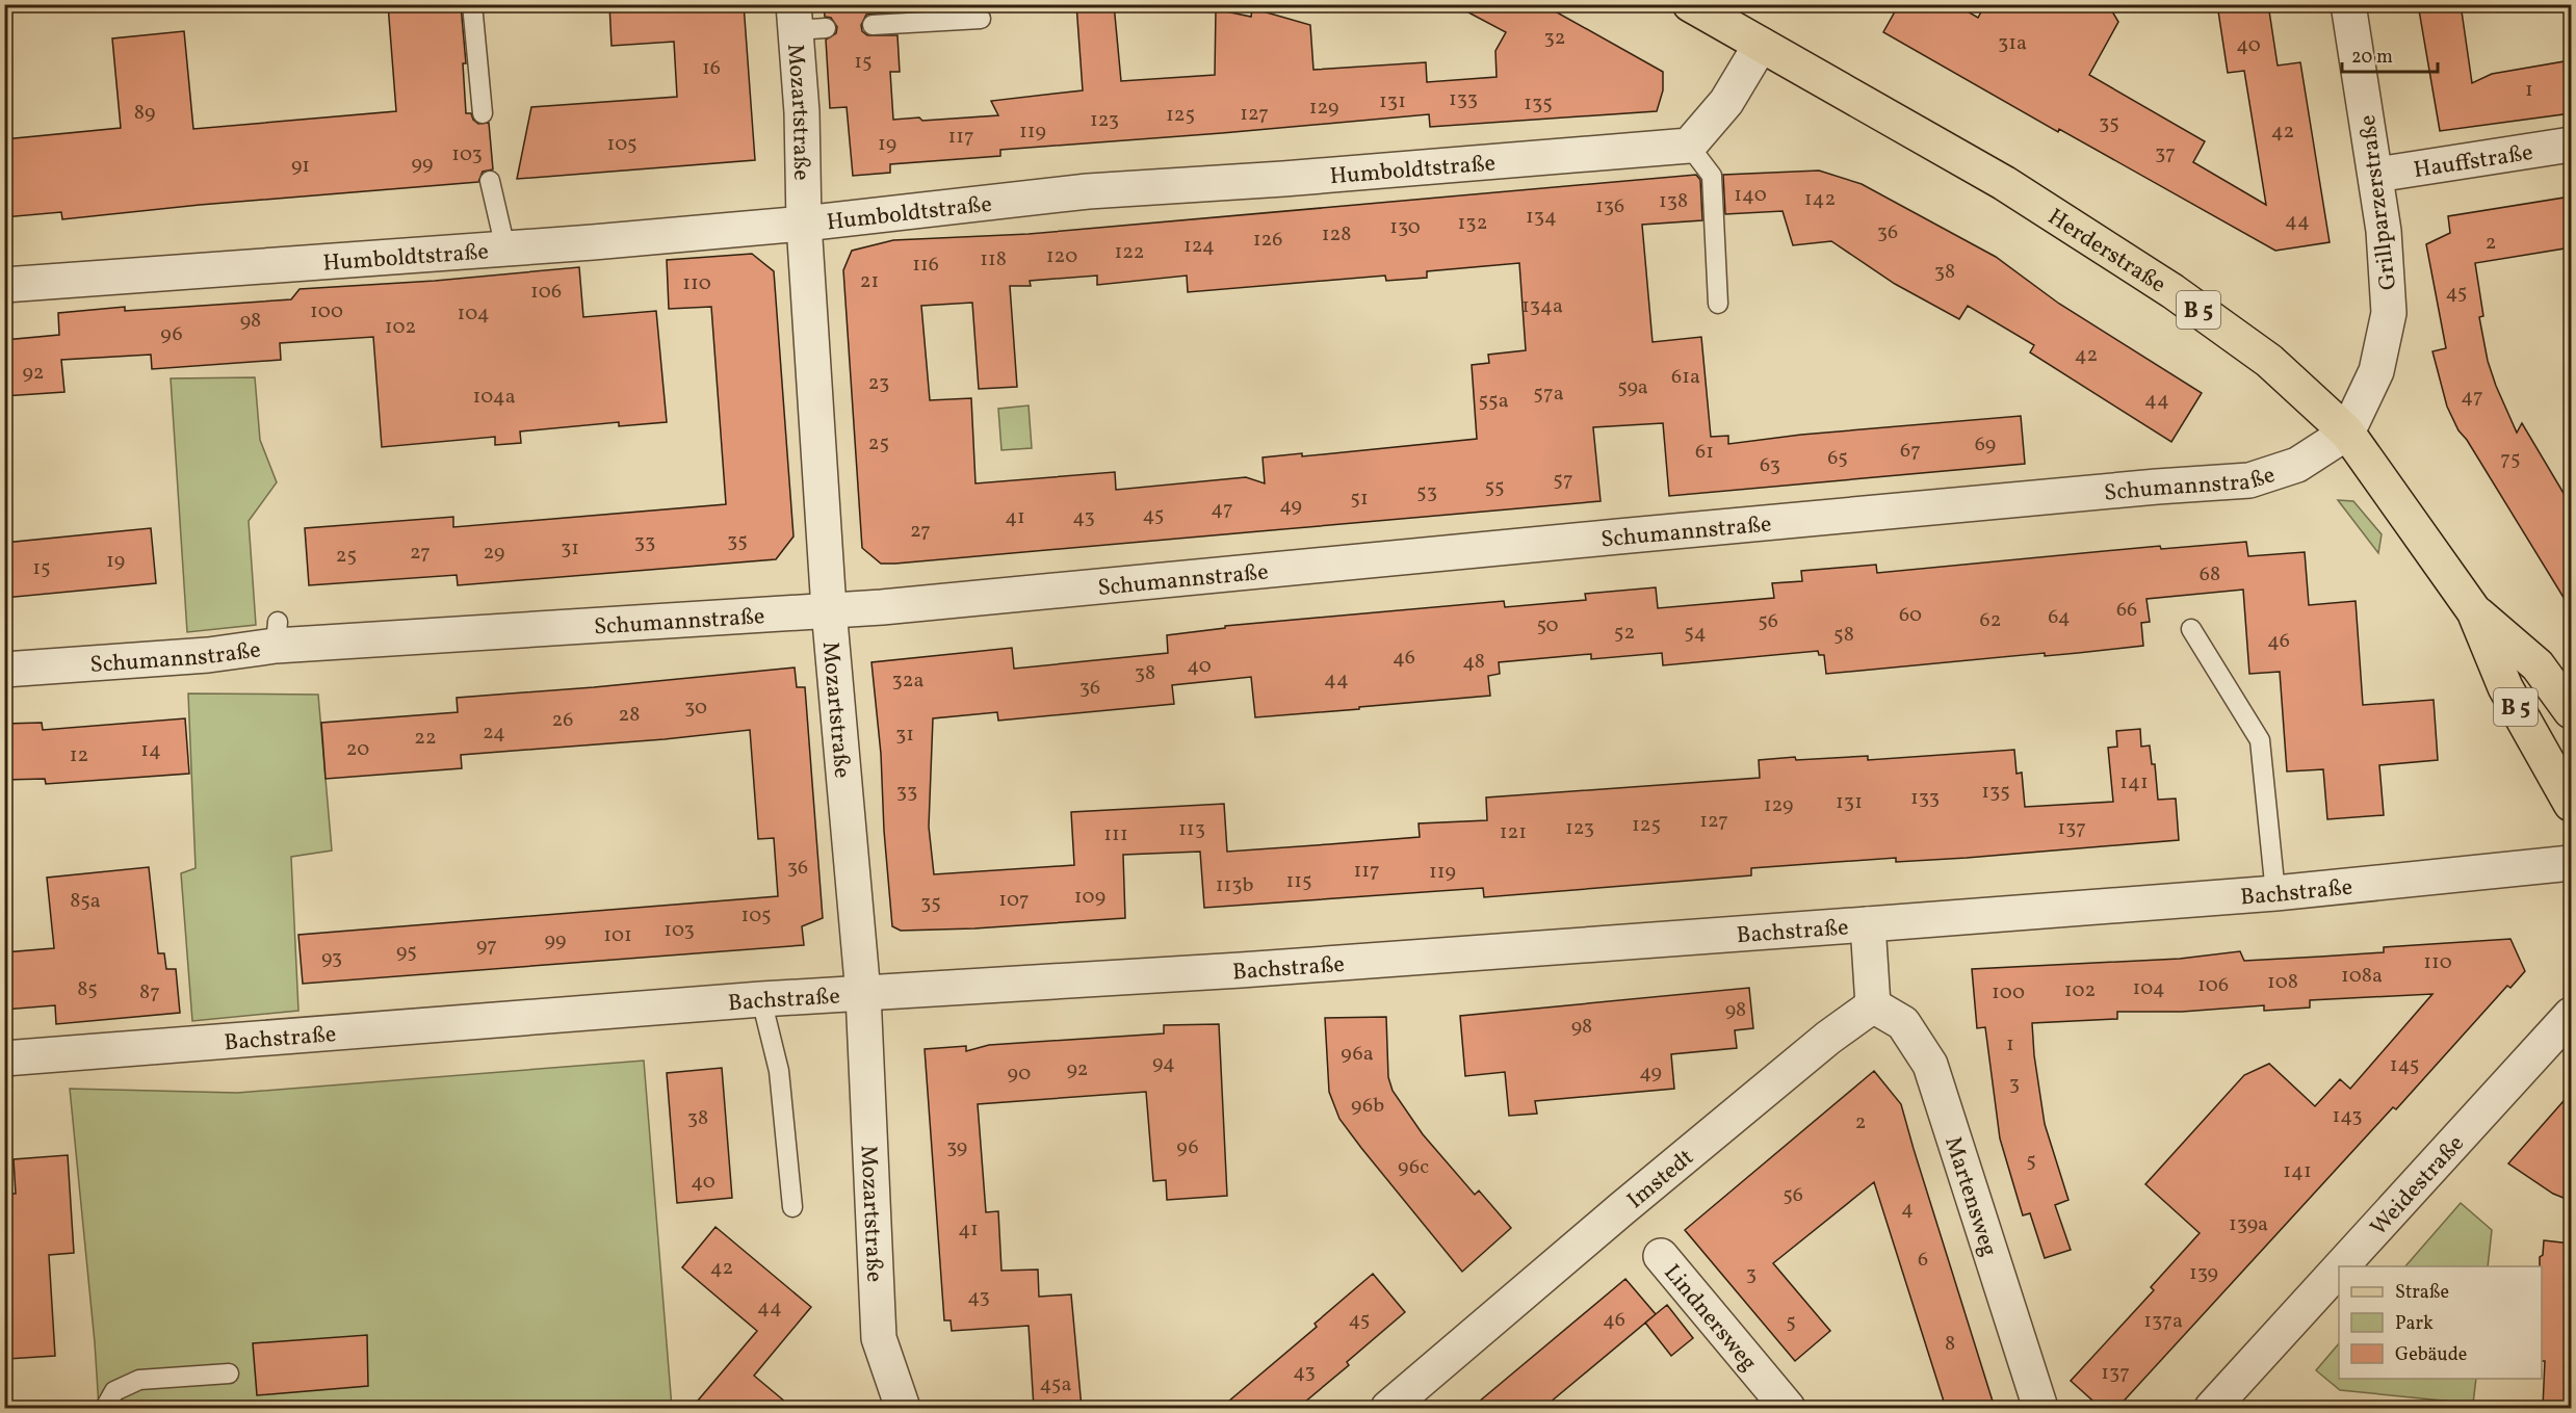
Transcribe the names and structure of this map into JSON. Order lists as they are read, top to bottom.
{
  "streets": {
    "main road": ["Herderstraße", "B 5"],
    "street": [
      "Mozartstraße",
      "Hauffstraße",
      "Humboldtstraße",
      "Grillparzerstraße",
      "Schumannstraße",
      "Bachstraße",
      "Imstedt",
      "Weidestraße",
      "Martensweg",
      "Lindnersweg"
    ]
  },
  "crossings": [
    ["Mozartstraße", "Humboldtstraße"],
    ["Mozartstraße", "Schumannstraße"],
    ["Mozartstraße", "Bachstraße"],
    ["Hauffstraße", "Grillparzerstraße"],
    ["Grillparzerstraße", "Herderstraße"],
    ["Grillparzerstraße", "Schumannstraße"],
    ["Herderstraße", "Schumannstraße"],
    ["Imstedt", "Martensweg"]
  ],
  "house_numbers": [
    "32",
    "31a",
    "40",
    "15",
    "16",
    "1",
    "133",
    "131",
    "135",
    "129",
    "89",
    "127",
    "125",
    "123",
    "35",
    "119",
    "42",
    "117",
    "105",
    "19",
    "37",
    "103",
    "99",
    "91",
    "140",
    "142",
    "138",
    "136",
    "134",
    "44",
    "132",
    "130",
    "36",
    "128",
    "126",
    "2",
    "124",
    "122",
    "120",
    "118",
    "116",
    "38",
    "21",
    "110",
    "106",
    "45",
    "134a",
    "100",
    "104",
    "98",
    "102",
    "96",
    "42",
    "92",
    "61a",
    "23",
    "59a",
    "57a",
    "104a",
    "47",
    "44",
    "55a",
    "25",
    "69",
    "67",
    "61",
    "65",
    "75",
    "63",
    "57",
    "55",
    "53",
    "51",
    "49",
    "47",
    "45",
    "41",
    "43",
    "27",
    "35",
    "33",
    "31",
    "27",
    "29",
    "25",
    "19",
    "15",
    "68",
    "66",
    "60",
    "64",
    "62",
    "56",
    "50",
    "52",
    "54",
    "58",
    "46",
    "46",
    "48",
    "40",
    "38",
    "44",
    "32a",
    "36",
    "30",
    "28",
    "26",
    "24",
    "31",
    "22",
    "20",
    "14",
    "12",
    "141",
    "33",
    "135",
    "133",
    "131",
    "129",
    "127",
    "125",
    "123",
    "137",
    "113",
    "121",
    "111",
    "36",
    "117",
    "119",
    "115",
    "113b",
    "109",
    "107",
    "85a",
    "35",
    "105",
    "103",
    "101",
    "99",
    "97",
    "95",
    "93",
    "110",
    "108a",
    "108",
    "106",
    "104",
    "85",
    "102",
    "87",
    "100",
    "98",
    "98",
    "1",
    "96a",
    "94",
    "145",
    "92",
    "49",
    "90",
    "3",
    "96b",
    "143",
    "38",
    "2",
    "39",
    "96",
    "5",
    "96c",
    "141",
    "40",
    "56",
    "4",
    "139a",
    "41",
    "6",
    "42",
    "139",
    "3",
    "43",
    "44",
    "45",
    "46",
    "137a",
    "5",
    "8",
    "43",
    "137",
    "45a"
  ],
  "legend": ["Straße", "Park", "Gebäude"],
  "scale_bar": "20 m"
}
